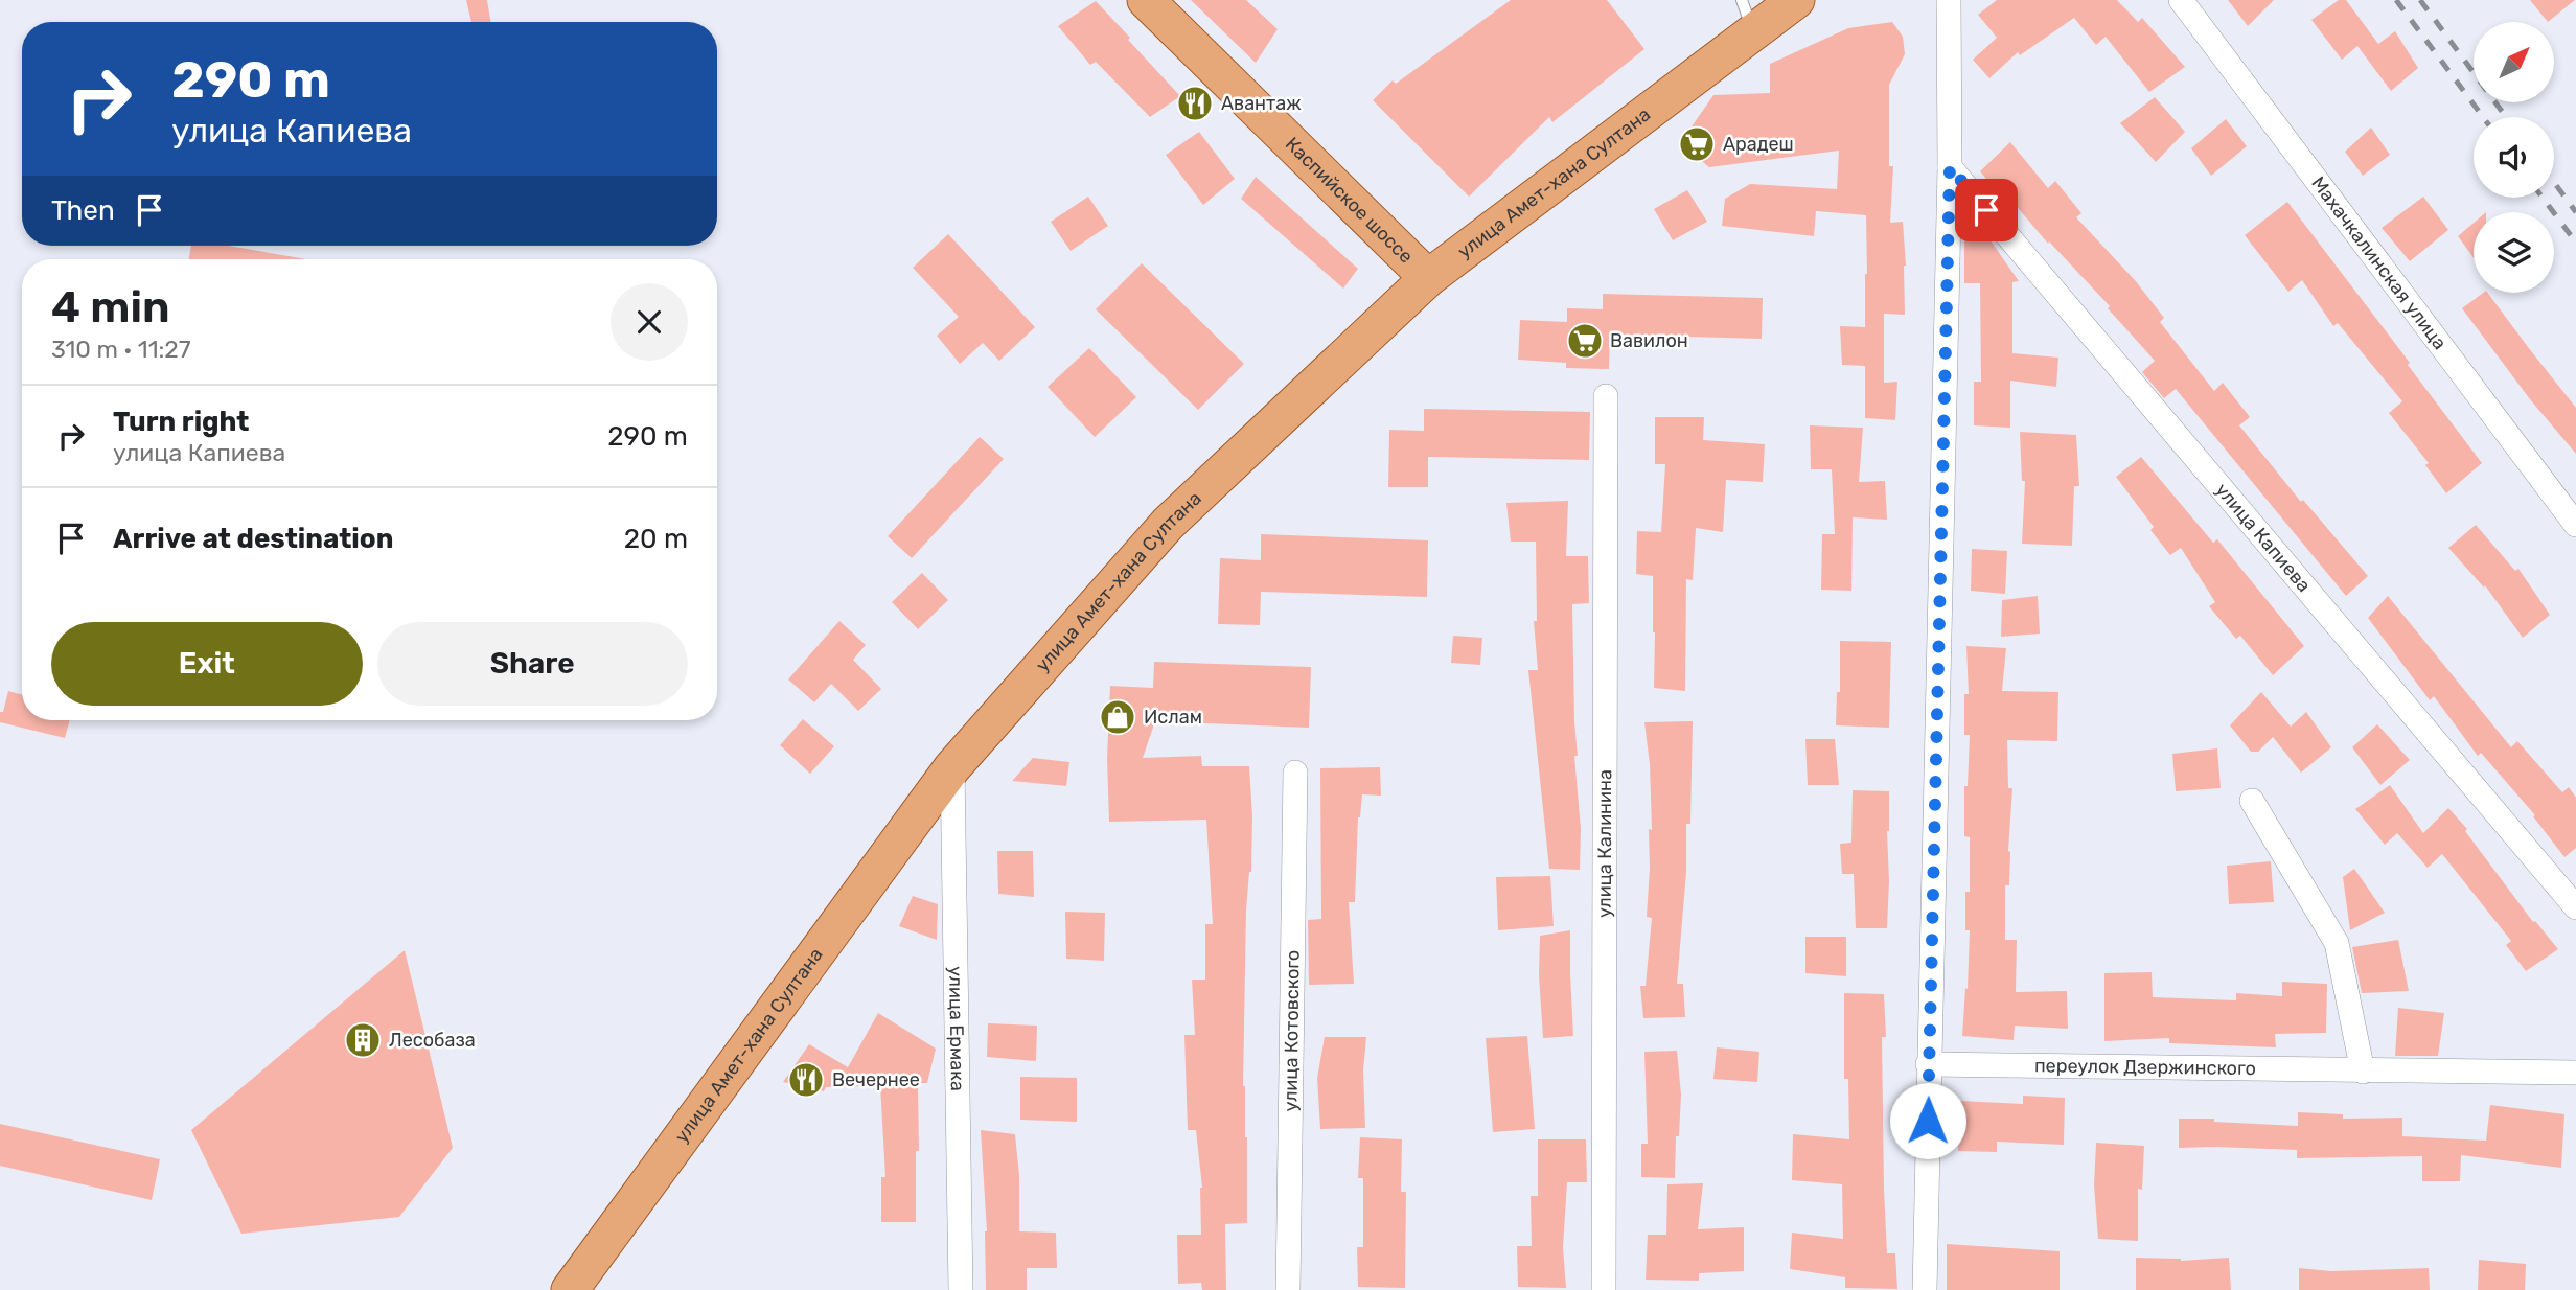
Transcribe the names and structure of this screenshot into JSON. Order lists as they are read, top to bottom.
{
  "streets": {
    "main road": ["улица Амет-хана Султана", "Каспийское шоссе"],
    "street": [
      "Махачкалинская улица",
      "улица Капиева",
      "улица Калинина",
      "улица Ермака",
      "улица Котовского",
      "переулок Дзержинского"
    ]
  },
  "crossings": [
    ["улица Амет-хана Султана", "Каспийское шоссе"],
    ["улица Амет-хана Султана", "улица Ермака"]
  ],
  "places": {
    "restaurant": ["Авантаж", "Вечернее"],
    "supermarket": ["Арадеш", "Вавилон"],
    "shop": ["Ислам"],
    "building": ["Лесобаза"]
  },
  "north": "top right",
  "page": {
    "turn": ["290 m", "улица Капиева"],
    "then": "Then",
    "heading": ["4 min", "310 m · 11:27"],
    "list": [
      {
        "name": "Turn right",
        "note": "улица Капиева",
        "value": "290 m"
      },
      {
        "name": "Arrive at destination",
        "value": "20 m"
      }
    ],
    "buttons": ["Exit", "Share"]
  }
}
